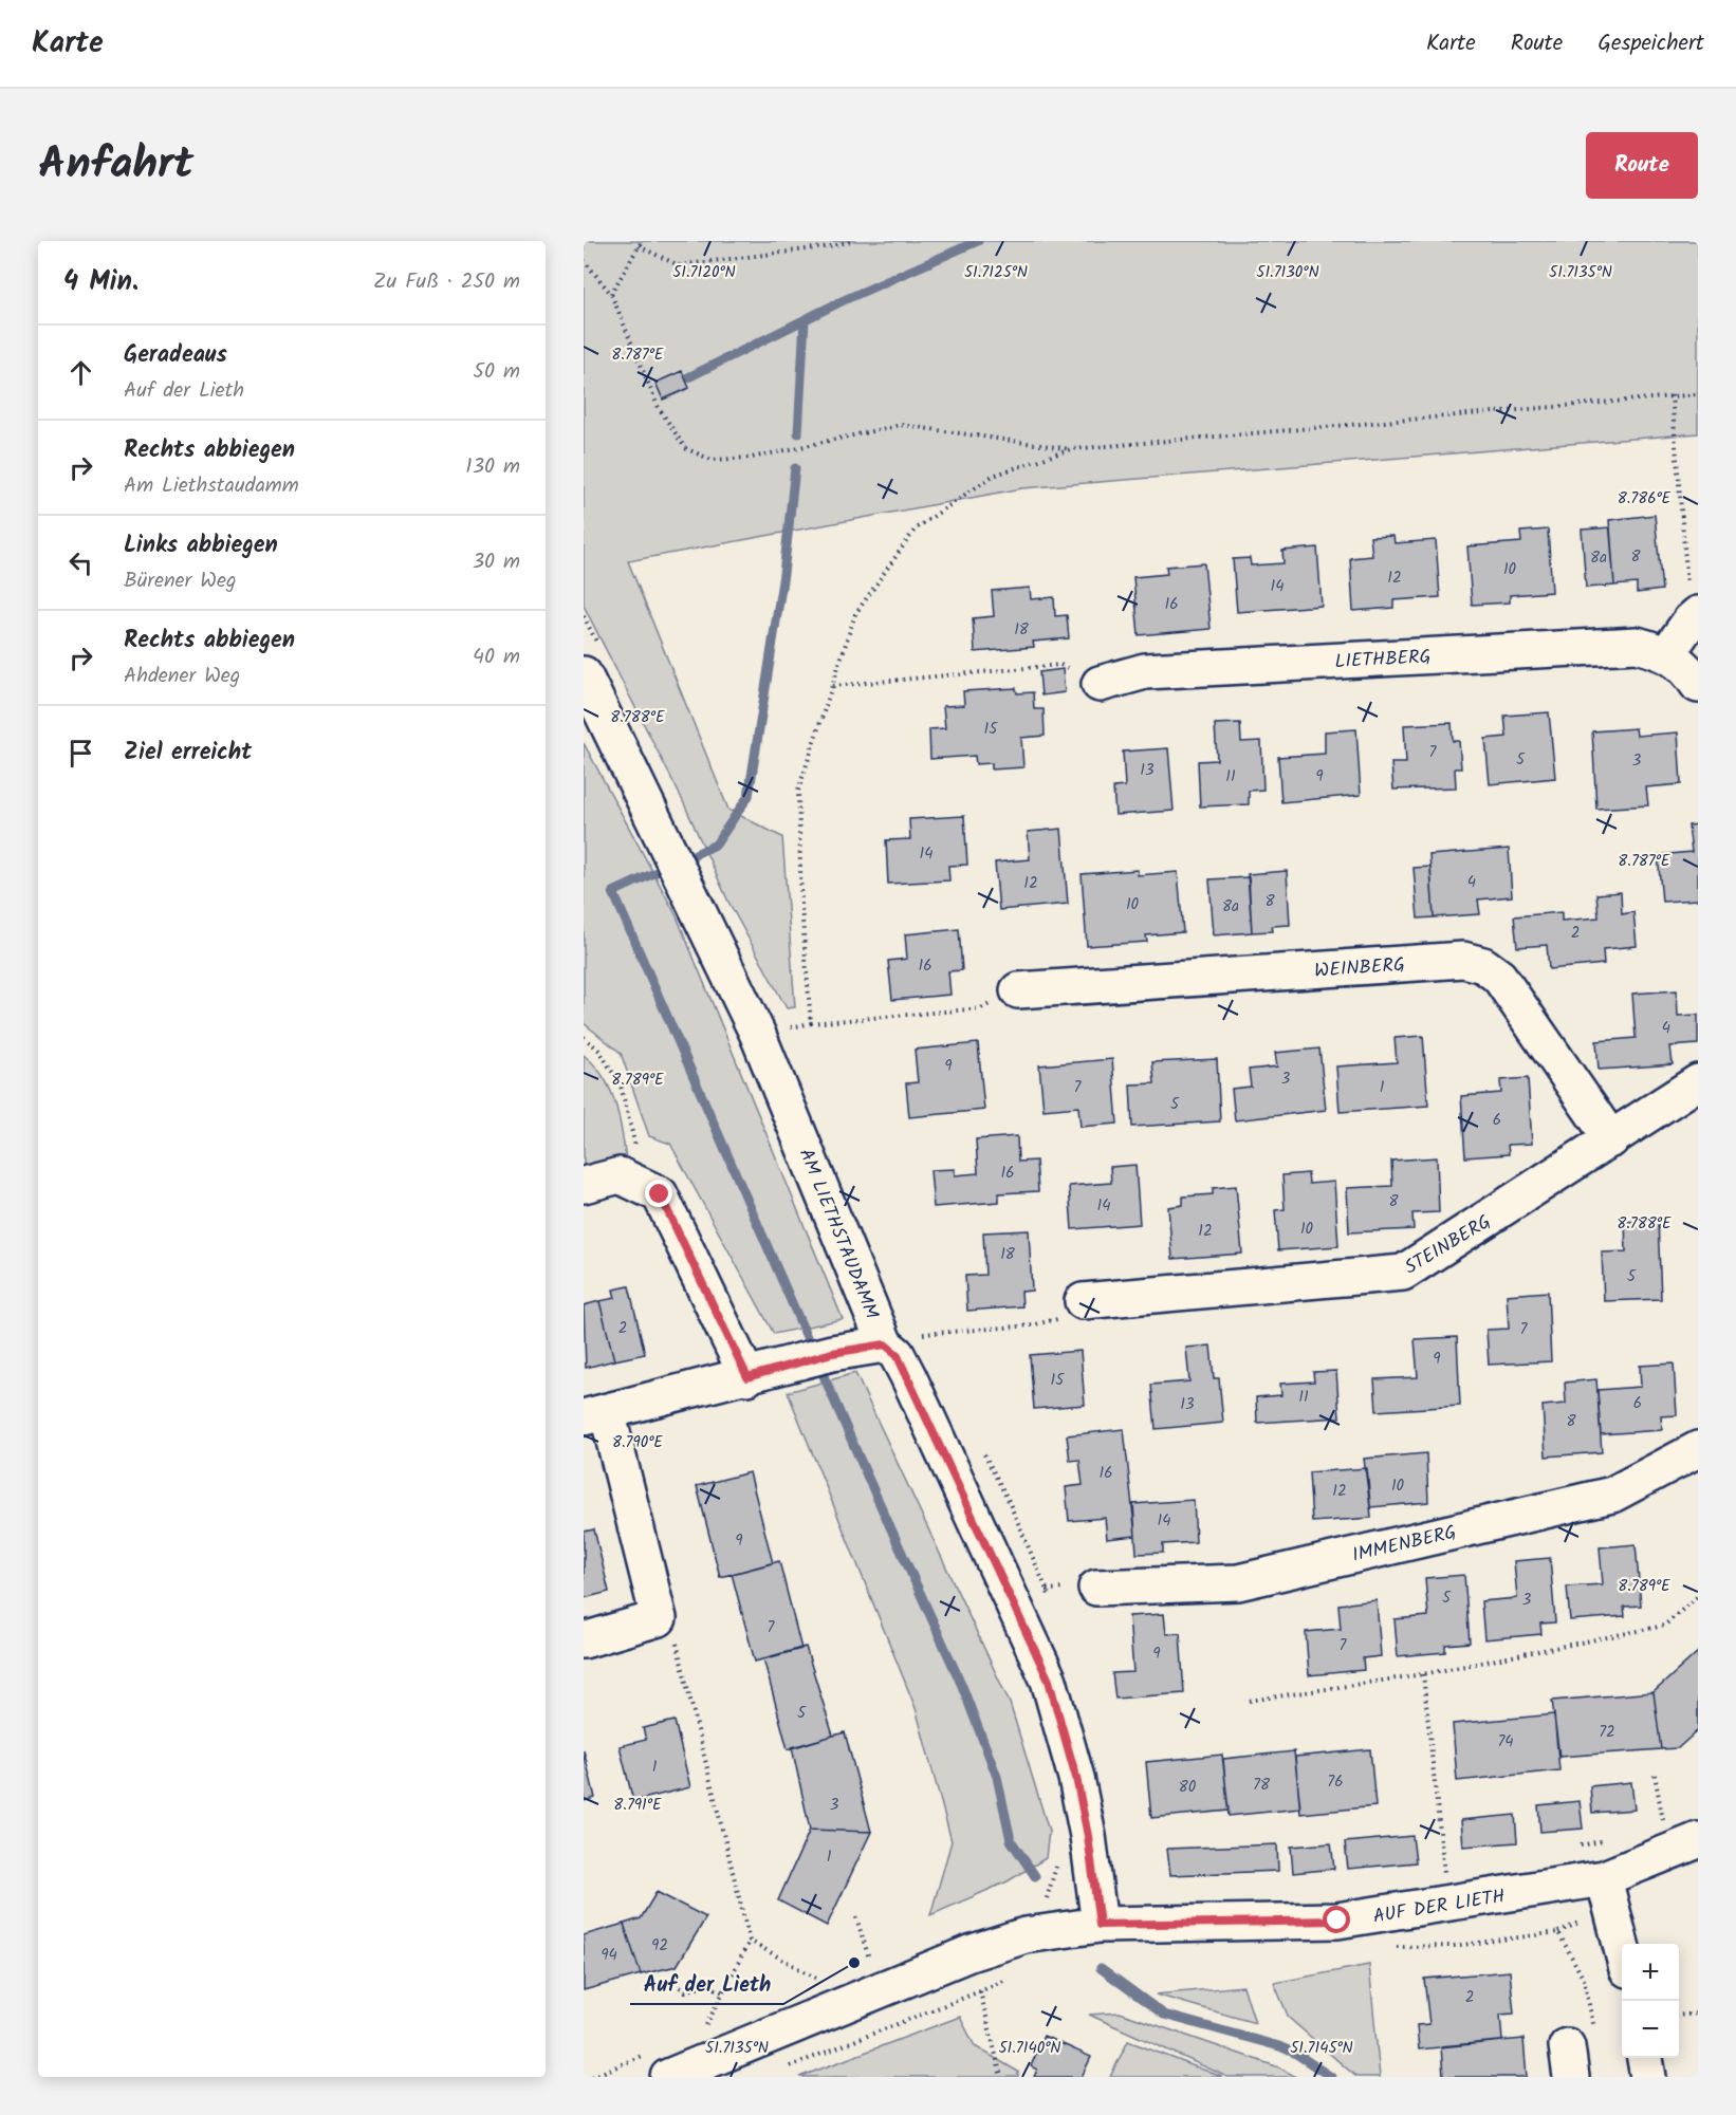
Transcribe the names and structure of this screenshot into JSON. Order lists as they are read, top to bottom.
{
  "streets": {
    "street": [
      "LIETHBERG",
      "WEINBERG",
      "AM LIETHSTAUDAMM",
      "STEINBERG",
      "IMMENBERG",
      "AUF DER LIETH"
    ]
  },
  "crossings": [
    ["WEINBERG", "STEINBERG"],
    ["AM LIETHSTAUDAMM", "AUF DER LIETH"]
  ],
  "places": ["Auf der Lieth"],
  "house_numbers": [
    "8",
    "8a",
    "10",
    "12",
    "14",
    "16",
    "18",
    "15",
    "7",
    "5",
    "3",
    "13",
    "11",
    "9",
    "14",
    "4",
    "12",
    "8",
    "10",
    "8a",
    "2",
    "16",
    "4",
    "9",
    "3",
    "7",
    "1",
    "5",
    "6",
    "16",
    "8",
    "14",
    "10",
    "12",
    "18",
    "5",
    "2",
    "7",
    "9",
    "15",
    "11",
    "6",
    "13",
    "8",
    "16",
    "10",
    "12",
    "14",
    "9",
    "5",
    "3",
    "7",
    "7",
    "9",
    "5",
    "72",
    "74",
    "1",
    "76",
    "78",
    "80",
    "3",
    "1",
    "92",
    "94",
    "2"
  ],
  "page": {
    "header": "Karte",
    "nav": ["Karte", "Route", "Gespeichert"],
    "title": "Anfahrt",
    "buttons": "Route",
    "heading": ["4 Min.", "Zu Fuß · 250 m"],
    "list": [
      ["Geradeaus", "Auf der Lieth", "50 m"],
      ["Rechts abbiegen", "Am Liethstaudamm", "130 m"],
      ["Links abbiegen", "Bürener Weg", "30 m"],
      ["Rechts abbiegen", "Ahdener Weg", "40 m"],
      "Ziel erreicht"
    ],
    "map_buttons": ["+", "−"]
  },
  "coordinates": [
    "51.7120°N",
    "51.7125°N",
    "51.7130°N",
    "51.7135°N",
    "8.787°E",
    "8.786°E",
    "8.788°E",
    "8.789°E",
    "8.790°E",
    "8.791°E",
    "51.7140°N",
    "51.7145°N"
  ]
}
